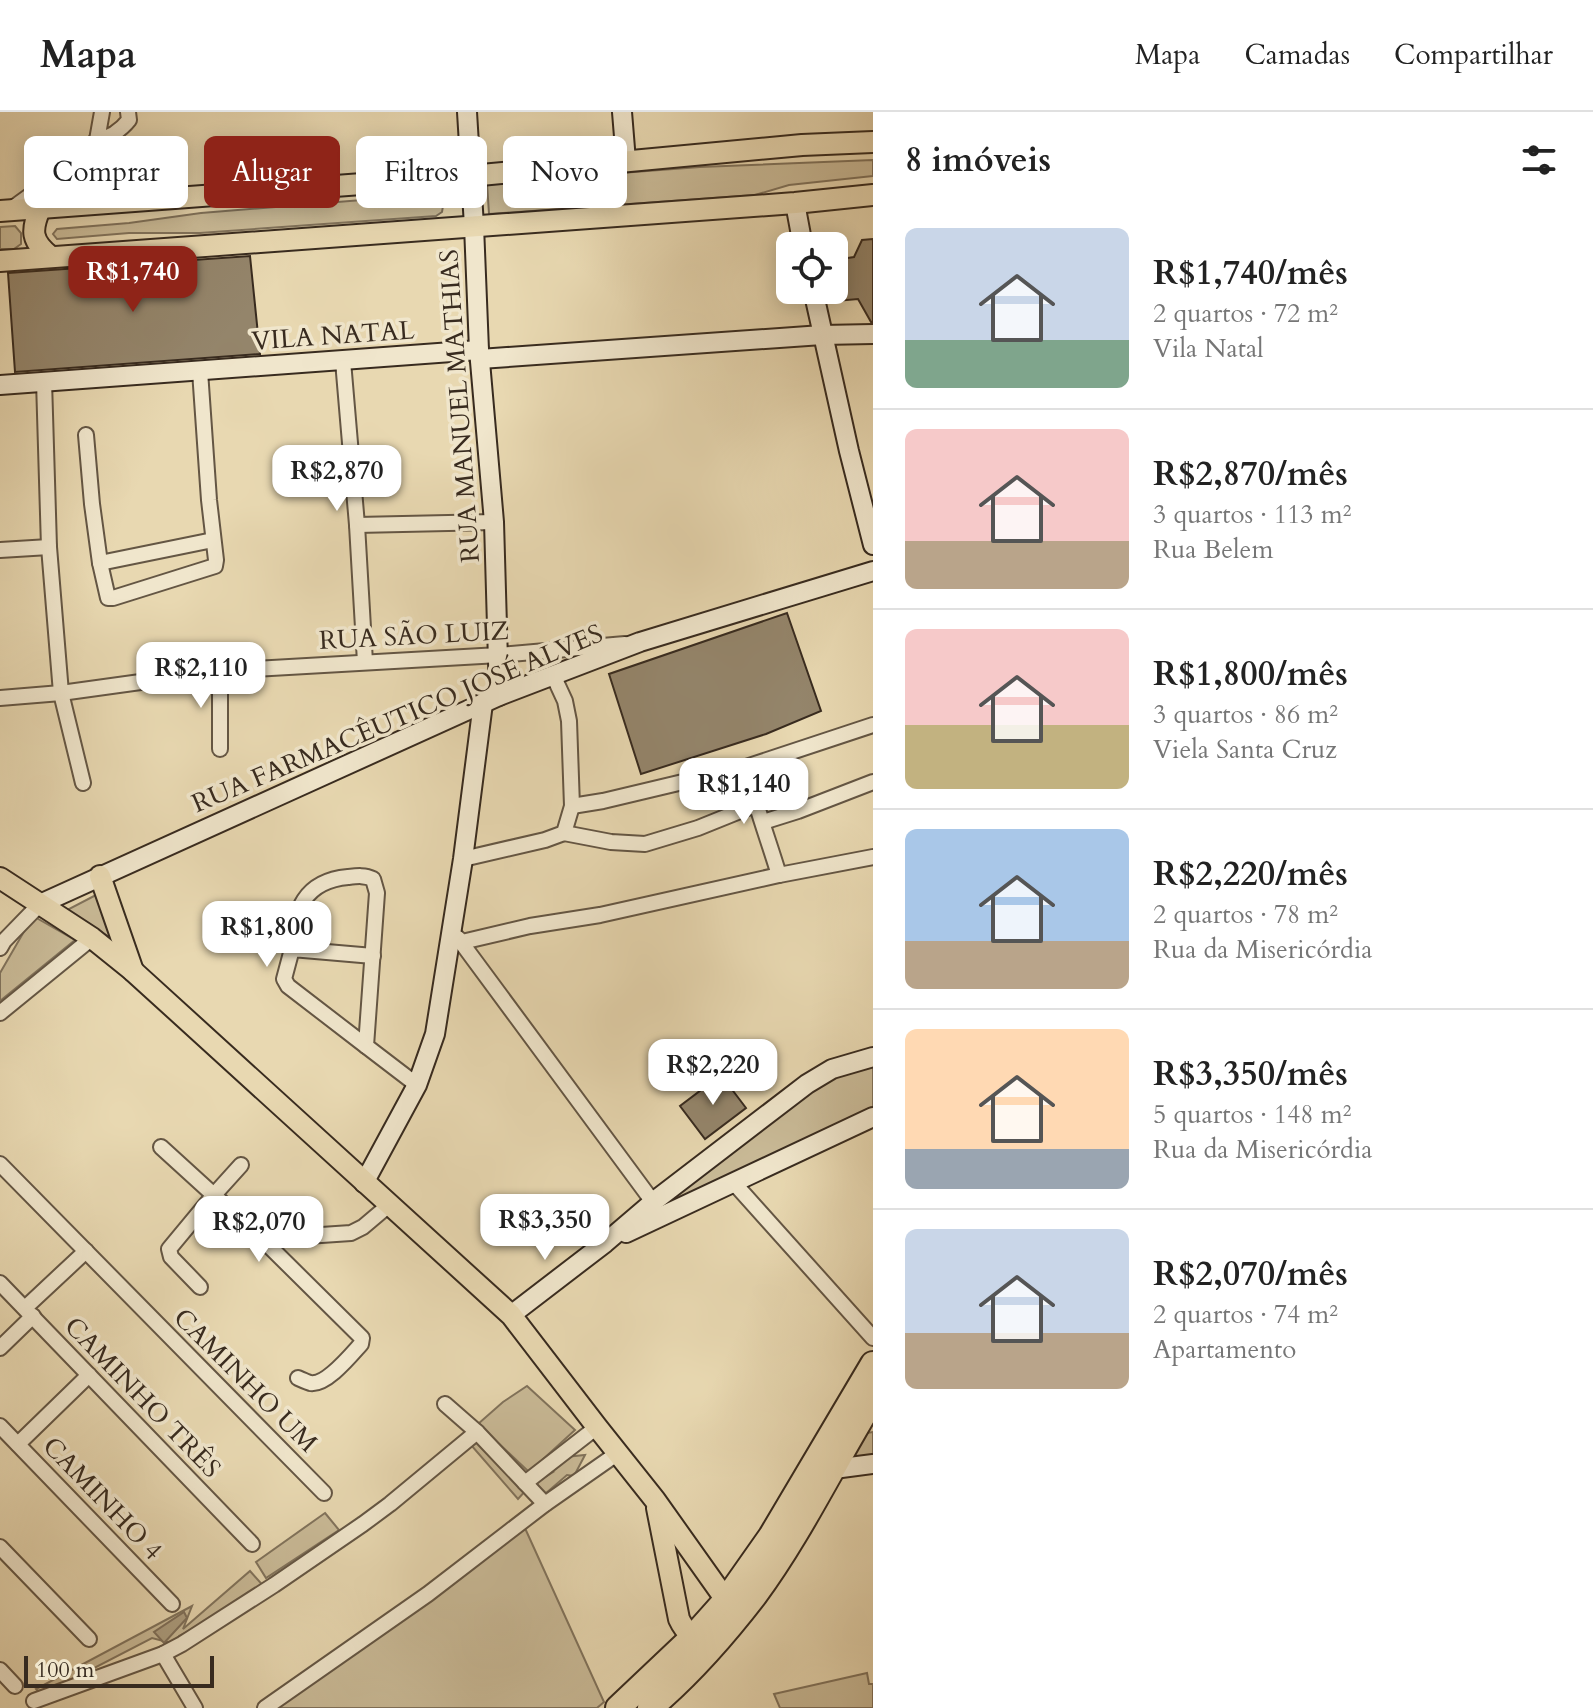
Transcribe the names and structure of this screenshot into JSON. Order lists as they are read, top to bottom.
{
  "streets": {
    "street": [
      "VILA NATAL",
      "RUA MANUEL MATHIAS",
      "RUA SÃO LUIZ",
      "RUA FARMACÊUTICO JOSÉ ALVES",
      "CAMINHO UM",
      "CAMINHO TRÊS",
      "CAMINHO 4"
    ]
  },
  "crossings": [
    ["VILA NATAL", "RUA MANUEL MATHIAS"],
    ["RUA MANUEL MATHIAS", "RUA SÃO LUIZ"],
    ["RUA MANUEL MATHIAS", "RUA FARMACÊUTICO JOSÉ ALVES"],
    ["RUA SÃO LUIZ", "RUA FARMACÊUTICO JOSÉ ALVES"]
  ],
  "scale_bar": "100 m",
  "page": {
    "header": "Mapa",
    "nav": ["Mapa", "Camadas", "Compartilhar"],
    "heading": "8 imóveis",
    "chip": [
      "Comprar",
      "Alugar",
      "Filtros",
      "Novo"
    ],
    "list": [
      {
        "name": "R$1,740/mês",
        "note": "2 quartos · 72 m² · Vila Natal"
      },
      {
        "name": "R$2,870/mês",
        "note": "3 quartos · 113 m² · Rua Belem"
      },
      {
        "name": "R$1,800/mês",
        "note": "3 quartos · 86 m² · Viela Santa Cruz"
      },
      {
        "name": "R$2,220/mês",
        "note": "2 quartos · 78 m² · Rua da Misericórdia"
      },
      {
        "name": "R$3,350/mês",
        "note": "5 quartos · 148 m² · Rua da Misericórdia"
      },
      {
        "name": "R$2,070/mês",
        "note": "2 quartos · 74 m² · Apartamento"
      }
    ],
    "price": [
      "R$1,740",
      "R$2,870",
      "R$2,110",
      "R$1,140",
      "R$1,800",
      "R$2,220",
      "R$3,350",
      "R$2,070"
    ],
    "scale": "100 m"
  }
}
